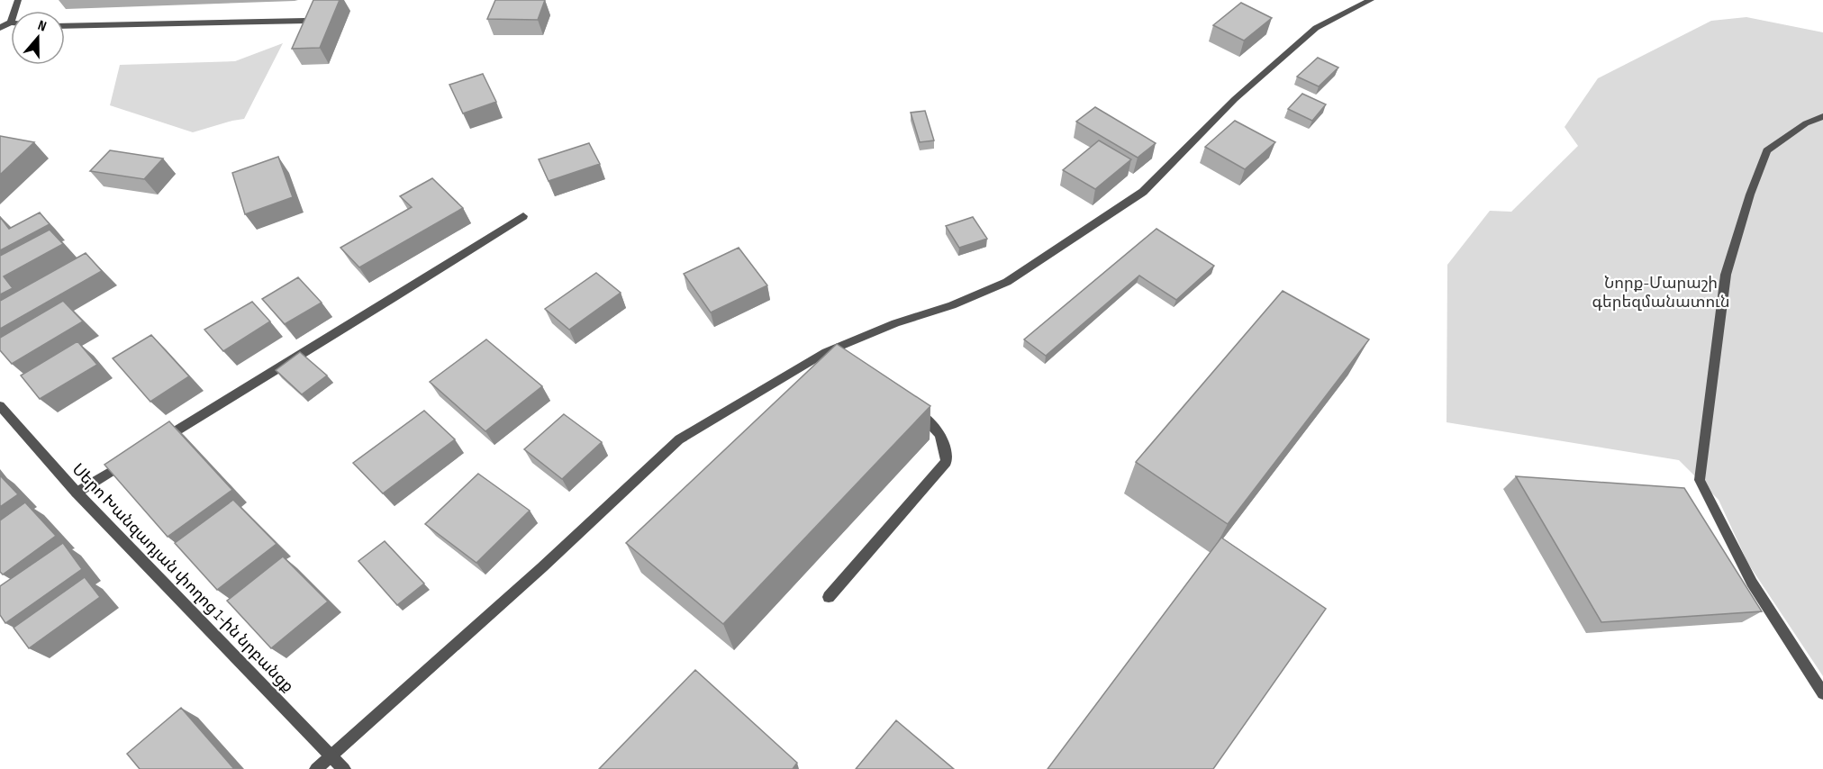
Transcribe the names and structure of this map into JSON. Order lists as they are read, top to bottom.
{
  "streets": {
    "street": ["Սերո Խանզադյան փողոց 1-ին նրբանցք"]
  },
  "parks": ["Նորք-Մարաշի գերեզմանատուն"],
  "north": "top"
}
